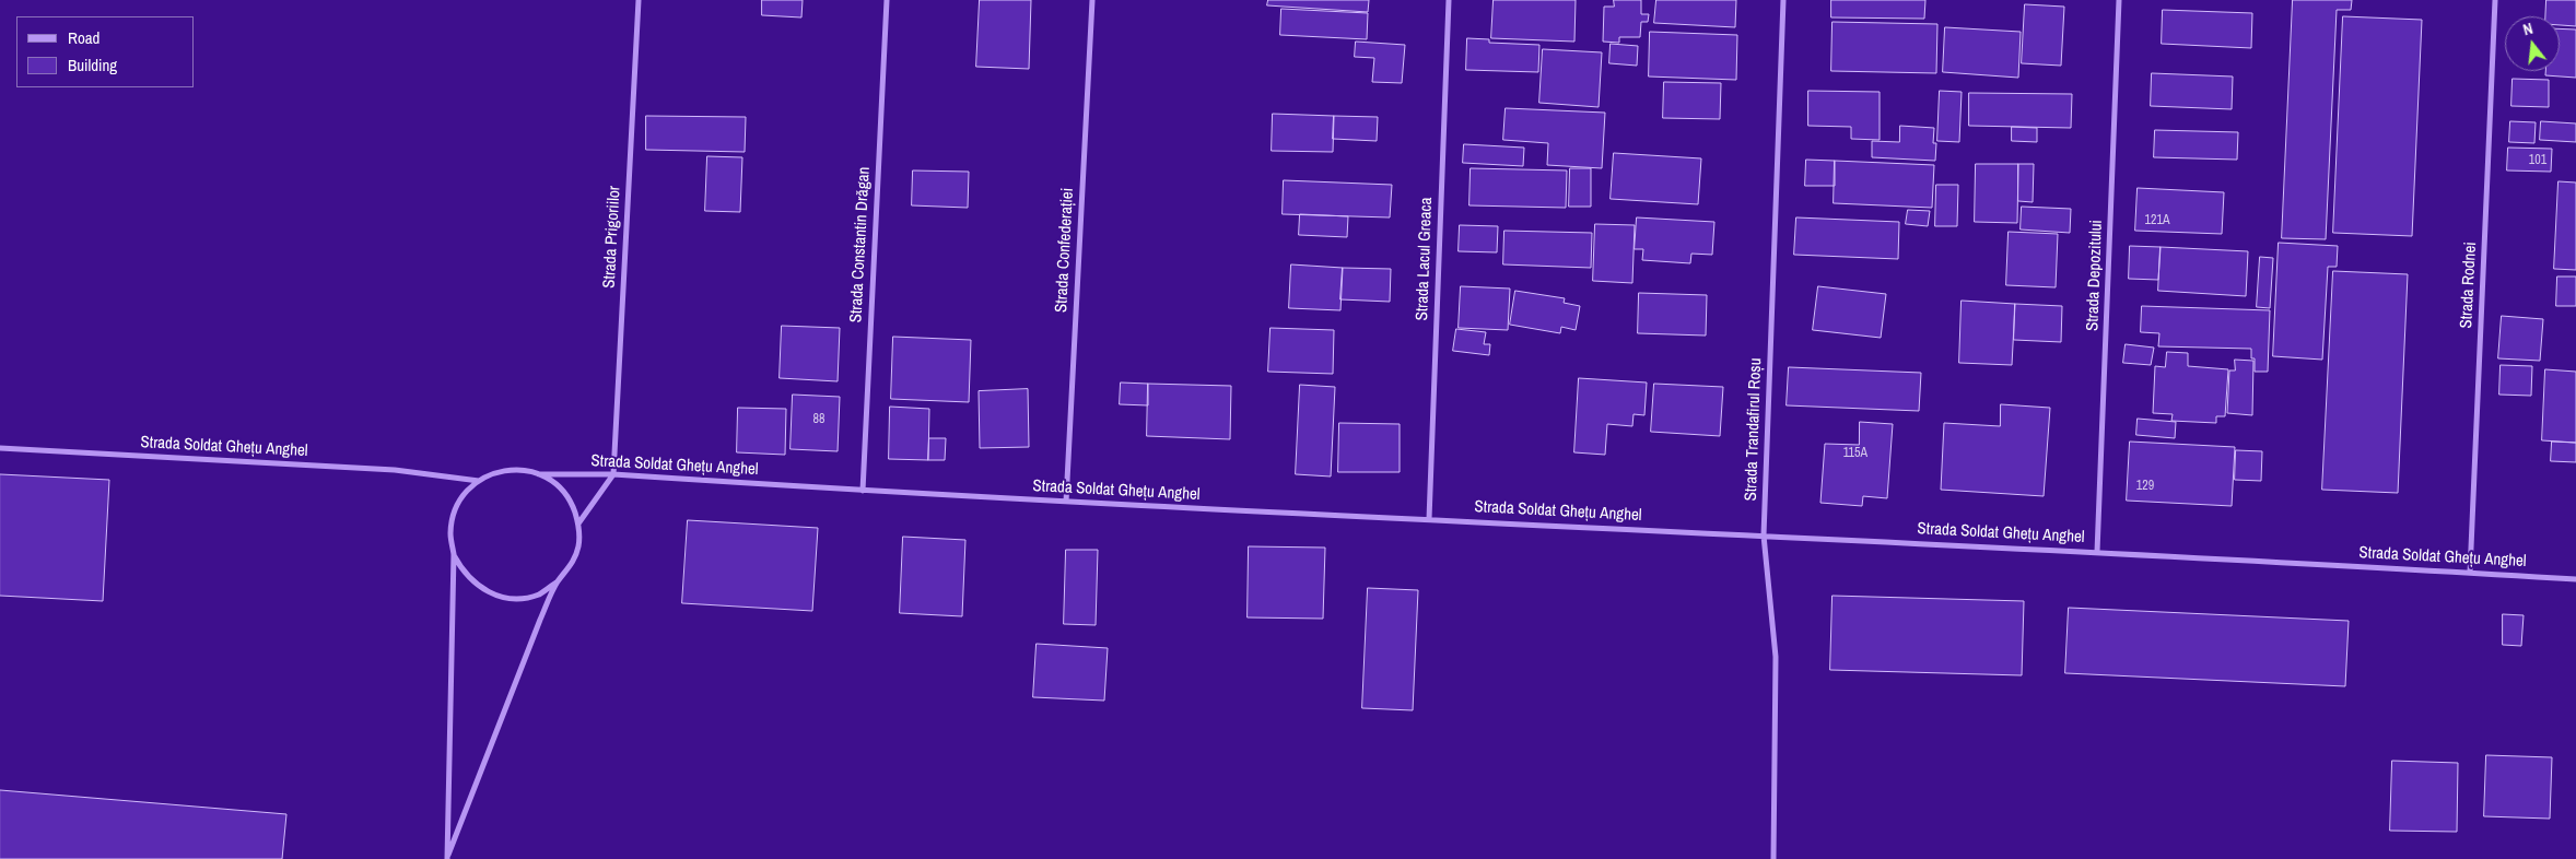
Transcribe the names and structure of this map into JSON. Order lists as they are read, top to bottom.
{
  "streets": {
    "street": [
      "Strada Prigoriilor",
      "Strada Constantin Drăgan",
      "Strada Confederației",
      "Strada Lacul Greaca",
      "Strada Depozitului",
      "Strada Rodnei",
      "Strada Trandafirul Roșu",
      "Strada Soldat Ghețu Anghel"
    ]
  },
  "crossings": [
    ["Strada Prigoriilor", "Strada Soldat Ghețu Anghel"],
    ["Strada Constantin Drăgan", "Strada Soldat Ghețu Anghel"],
    ["Strada Confederației", "Strada Soldat Ghețu Anghel"],
    ["Strada Lacul Greaca", "Strada Soldat Ghețu Anghel"],
    ["Strada Depozitului", "Strada Soldat Ghețu Anghel"],
    ["Strada Rodnei", "Strada Soldat Ghețu Anghel"],
    ["Strada Trandafirul Roșu", "Strada Soldat Ghețu Anghel"]
  ],
  "house_numbers": [
    "101",
    "121A",
    "88",
    "115A",
    "129"
  ],
  "legend": ["Road", "Building"],
  "north": "top"
}
